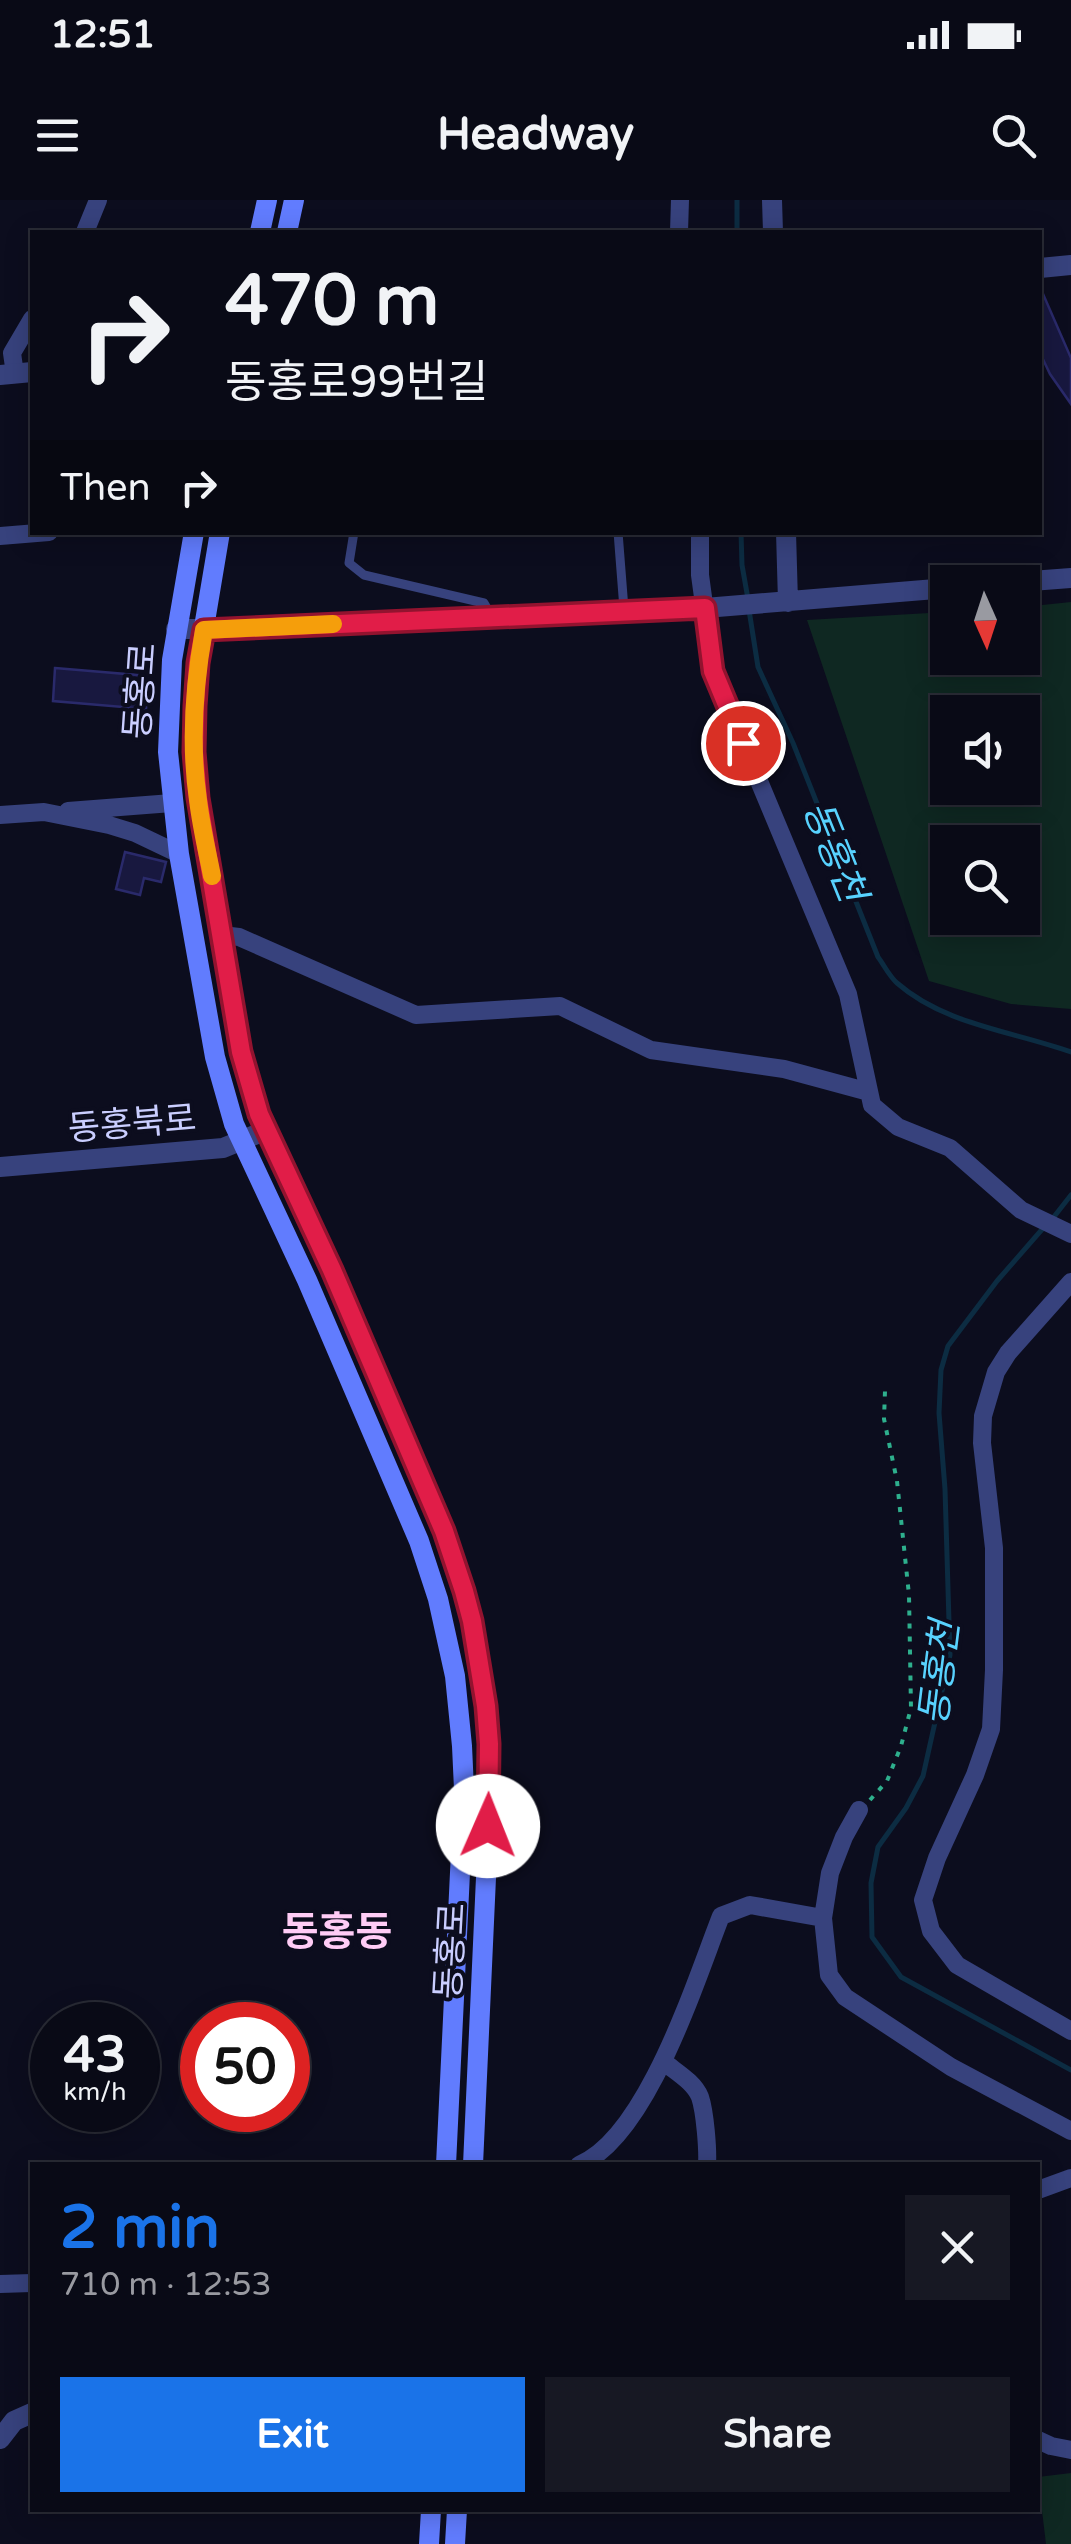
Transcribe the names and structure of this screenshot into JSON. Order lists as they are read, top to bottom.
{
  "streets": {
    "main road": ["동홍로"],
    "street": ["동홍북로"]
  },
  "crossings": [
    ["동홍로", "동홍북로"]
  ],
  "districts": ["동홍동"],
  "water": ["동홍천"],
  "north": "bottom",
  "page": {
    "status": "12:51",
    "header": "Headway",
    "turn": ["470 m", "동홍로99번길"],
    "then": "Then",
    "speed": "43 km/h",
    "limit": "50",
    "heading": ["2 min", "710 m · 12:53"],
    "buttons": ["Exit", "Share"]
  }
}
